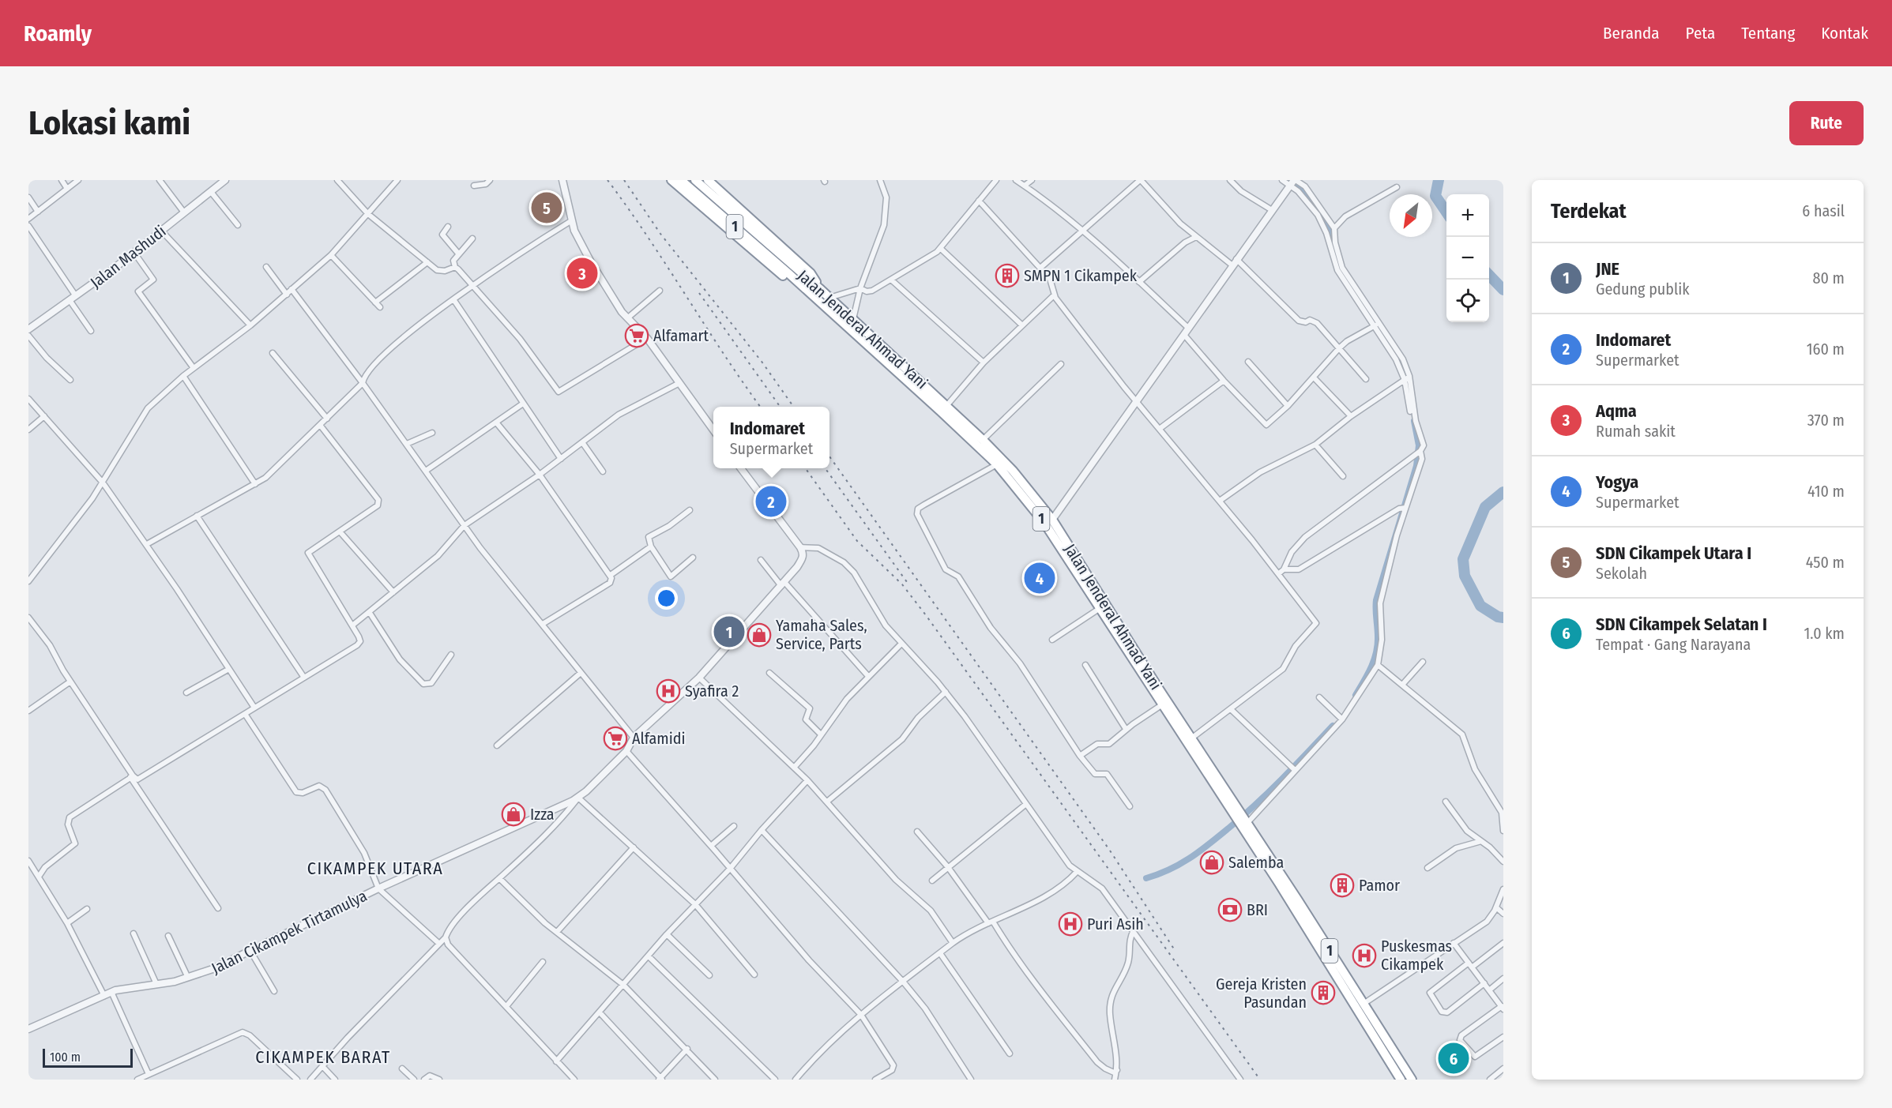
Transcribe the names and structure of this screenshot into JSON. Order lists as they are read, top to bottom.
{
  "streets": {
    "highway": ["1", "Jalan Jenderal Ahmad Yani"],
    "street": ["Jalan Mashudi", "Jalan Cikampek Tirtamulya"]
  },
  "districts": ["CIKAMPEK UTARA", "CIKAMPEK BARAT"],
  "places": {
    "building": ["SMPN 1 Cikampek", "Pamor", "Gereja Kristen Pasundan"],
    "supermarket": ["Alfamart", "Alfamidi"],
    "shop": ["Yamaha Sales, Service, Parts", "Izza", "Salemba"],
    "hospital": ["Syafira 2", "Puri Asih", "Puskesmas Cikampek"],
    "bank": ["BRI"]
  },
  "scale_bar": "100 m",
  "north": "bottom left",
  "page": {
    "header": "Roamly",
    "nav": [
      "Beranda",
      "Peta",
      "Tentang",
      "Kontak"
    ],
    "buttons": "Rute",
    "title": "Lokasi kami",
    "heading": ["Terdekat", "6 hasil"],
    "pins": [
      "5",
      "3",
      "2",
      "4",
      "1",
      "6"
    ],
    "map_buttons": ["+", "−"],
    "list": [
      {
        "mark": "1",
        "name": "JNE",
        "note": "Gedung publik",
        "value": "80 m"
      },
      {
        "mark": "2",
        "name": "Indomaret",
        "note": "Supermarket",
        "value": "160 m"
      },
      {
        "mark": "3",
        "name": "Aqma",
        "note": "Rumah sakit",
        "value": "370 m"
      },
      {
        "mark": "4",
        "name": "Yogya",
        "note": "Supermarket",
        "value": "410 m"
      },
      {
        "mark": "5",
        "name": "SDN Cikampek Utara I",
        "note": "Sekolah",
        "value": "450 m"
      },
      {
        "mark": "6",
        "name": "SDN Cikampek Selatan I",
        "note": "Tempat · Gang Narayana",
        "value": "1.0 km"
      }
    ],
    "popup": ["Indomaret", "Supermarket"],
    "scale": "100 m"
  }
}
